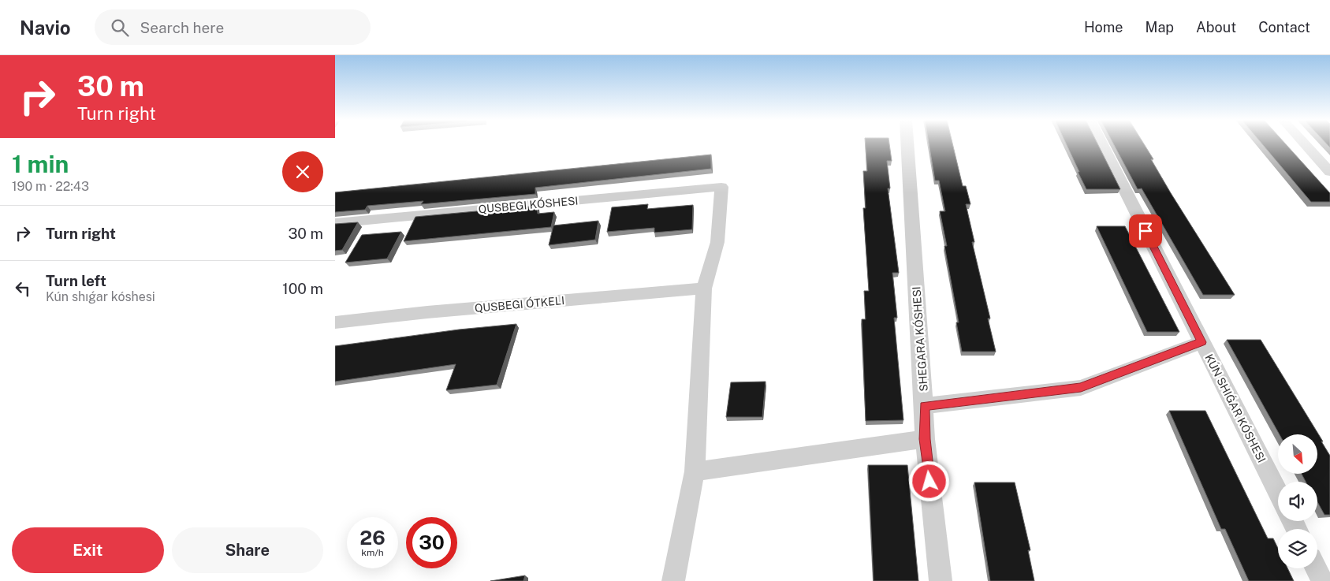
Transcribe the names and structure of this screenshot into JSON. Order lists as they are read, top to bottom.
{
  "streets": {
    "street": ["QUSBEGI KÓSHESI", "QUSBEGI ÓTKELI", "SHEGARA KÓSHESI"]
  },
  "crossings": [
    ["QUSBEGI KÓSHESI", "QUSBEGI ÓTKELI"]
  ],
  "north": "bottom right",
  "page": {
    "header": "Navio",
    "search": "Search here",
    "nav": [
      "Home",
      "Map",
      "About",
      "Contact"
    ],
    "turn": ["30 m", "Turn right"],
    "heading": ["1 min", "190 m · 22:43"],
    "list": [
      {
        "name": "Turn right",
        "value": "30 m"
      },
      {
        "name": "Turn left",
        "note": "Kún shıǵar kóshesi",
        "value": "100 m"
      }
    ],
    "speed": "26 km/h",
    "limit": "30",
    "buttons": ["Exit", "Share"]
  }
}
